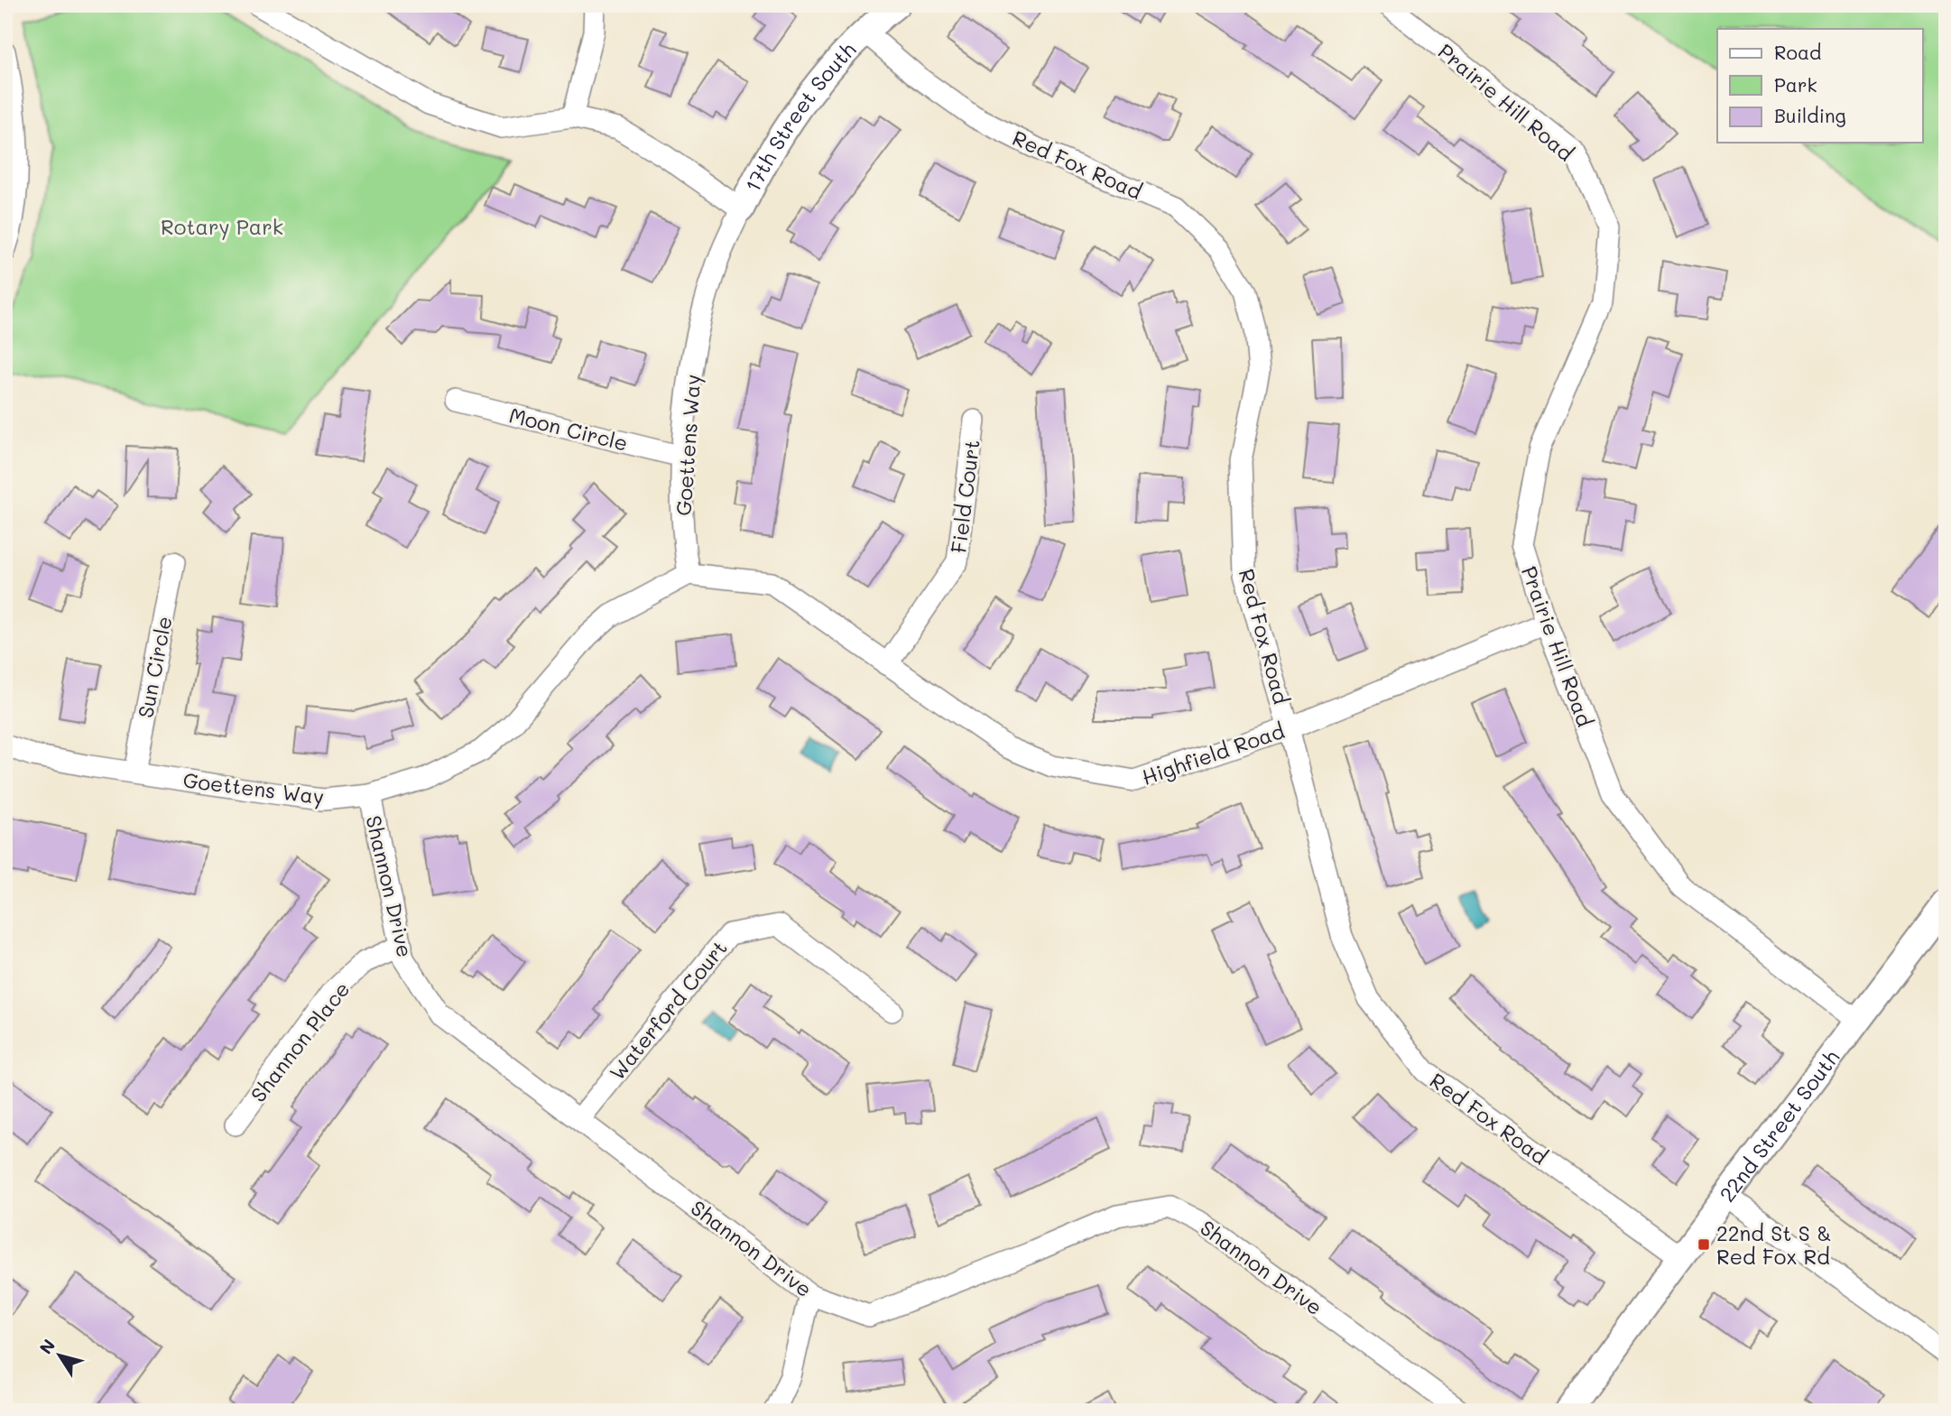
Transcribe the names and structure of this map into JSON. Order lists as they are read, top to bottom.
{
  "streets": {
    "street": [
      "Prairie Hill Road",
      "17th Street South",
      "Red Fox Road",
      "Moon Circle",
      "Goettens Way",
      "Field Court",
      "Sun Circle",
      "Highfield Road",
      "Shannon Drive",
      "Waterford Court",
      "Shannon Place",
      "22nd Street South"
    ]
  },
  "crossings": [
    ["Prairie Hill Road", "Highfield Road"],
    ["Prairie Hill Road", "22nd Street South"],
    ["17th Street South", "Red Fox Road"],
    ["17th Street South", "Goettens Way"],
    ["Red Fox Road", "Highfield Road"],
    ["Red Fox Road", "22nd Street South"],
    ["Moon Circle", "Goettens Way"],
    ["Goettens Way", "Sun Circle"],
    ["Goettens Way", "Highfield Road"],
    ["Goettens Way", "Shannon Drive"],
    ["Field Court", "Highfield Road"],
    ["Shannon Drive", "Waterford Court"],
    ["Shannon Drive", "Shannon Place"]
  ],
  "parks": ["Rotary Park"],
  "places": {
    "transit": ["22nd St S & Red Fox Rd"]
  },
  "legend": ["Road", "Park", "Building"],
  "north": "top left"
}
